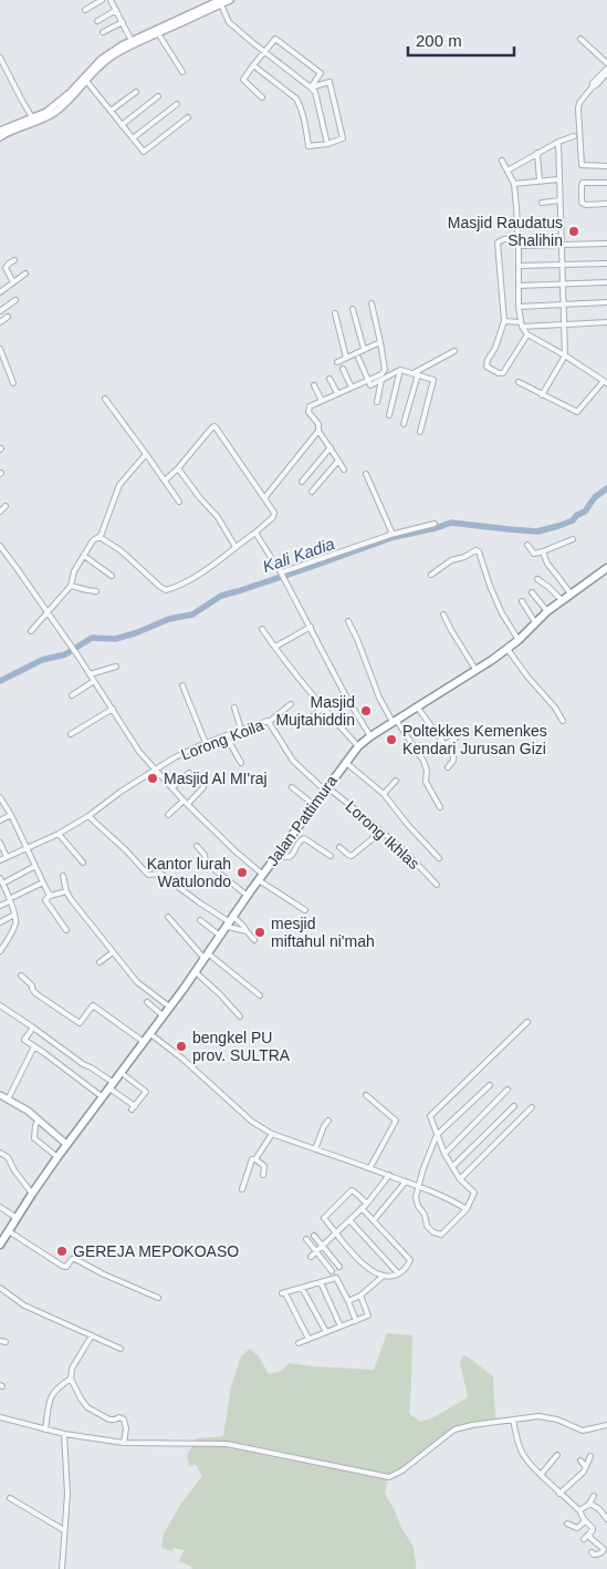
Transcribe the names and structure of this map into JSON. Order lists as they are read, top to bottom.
{
  "streets": {
    "highway": ["Jalan Pattimura"],
    "street": ["Lorong Koila", "Lorong Ikhlas"]
  },
  "crossings": [
    ["Lorong Koila", "Jalan Pattimura"],
    ["Lorong Koila", "Lorong Ikhlas"],
    ["Jalan Pattimura", "Lorong Ikhlas"]
  ],
  "water": ["Kali Kadia"],
  "places": [
    "Masjid Raudatus Shalihin",
    "Masjid Mujtahiddin",
    "Poltekkes Kemenkes Kendari Jurusan Gizi",
    "Masjid Al MI'raj",
    "Kantor lurah Watulondo",
    "mesjid miftahul ni'mah",
    "bengkel PU prov. SULTRA",
    "GEREJA MEPOKOASO"
  ],
  "scale_bar": "200 m"
}
